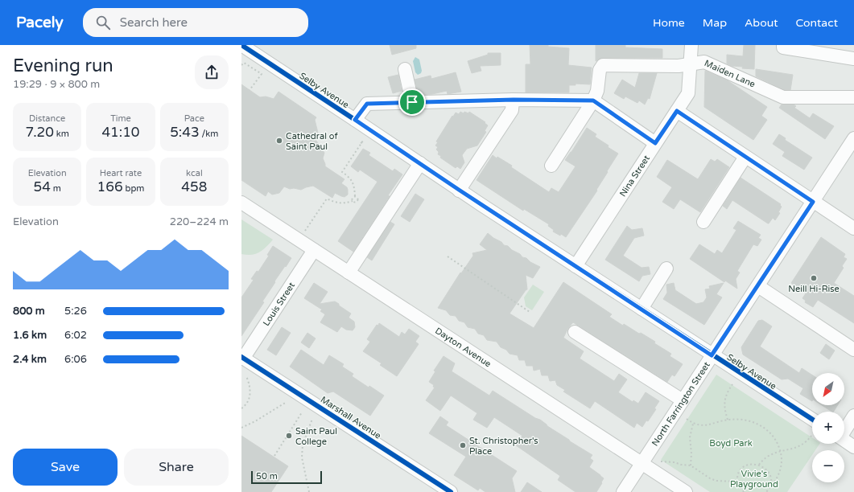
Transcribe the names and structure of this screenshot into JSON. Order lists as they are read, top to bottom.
{
  "streets": {
    "street": [
      "Maiden Lane",
      "Selby Avenue",
      "Nina Street",
      "Louis Street",
      "Dayton Avenue",
      "North Farrington Street",
      "Marshall Avenue"
    ]
  },
  "crossings": [
    ["Maiden Lane", "Nina Street"],
    ["Selby Avenue", "Nina Street"],
    ["Selby Avenue", "North Farrington Street"],
    ["Louis Street", "Dayton Avenue"],
    ["Louis Street", "Marshall Avenue"],
    ["Dayton Avenue", "North Farrington Street"]
  ],
  "parks": ["Boyd Park", "Vivie's Playground"],
  "places": [
    "Cathedral of Saint Paul",
    "Neill Hi-Rise",
    "Saint Paul College",
    "St. Christopher's Place"
  ],
  "scale_bar": "50 m",
  "north": "bottom left",
  "page": {
    "header": "Pacely",
    "search": "Search here",
    "nav": [
      "Home",
      "Map",
      "About",
      "Contact"
    ],
    "heading": ["Evening run", "19:29 · 9 × 800 m"],
    "stats": [
      ["Distance", "7.20 km"],
      ["Time", "41:10"],
      ["Pace", "5:43 /km"],
      ["Elevation", "54 m"],
      ["Heart rate", "166 bpm"],
      ["kcal", "458"]
    ],
    "chart": ["Elevation", "220–224 m"],
    "list": [
      {
        "name": "800 m",
        "note": "5:26"
      },
      {
        "name": "1.6 km",
        "note": "6:02"
      },
      {
        "name": "2.4 km",
        "note": "6:06"
      }
    ],
    "map_buttons": ["+", "−"],
    "buttons": ["Save", "Share"],
    "scale": "50 m"
  }
}
